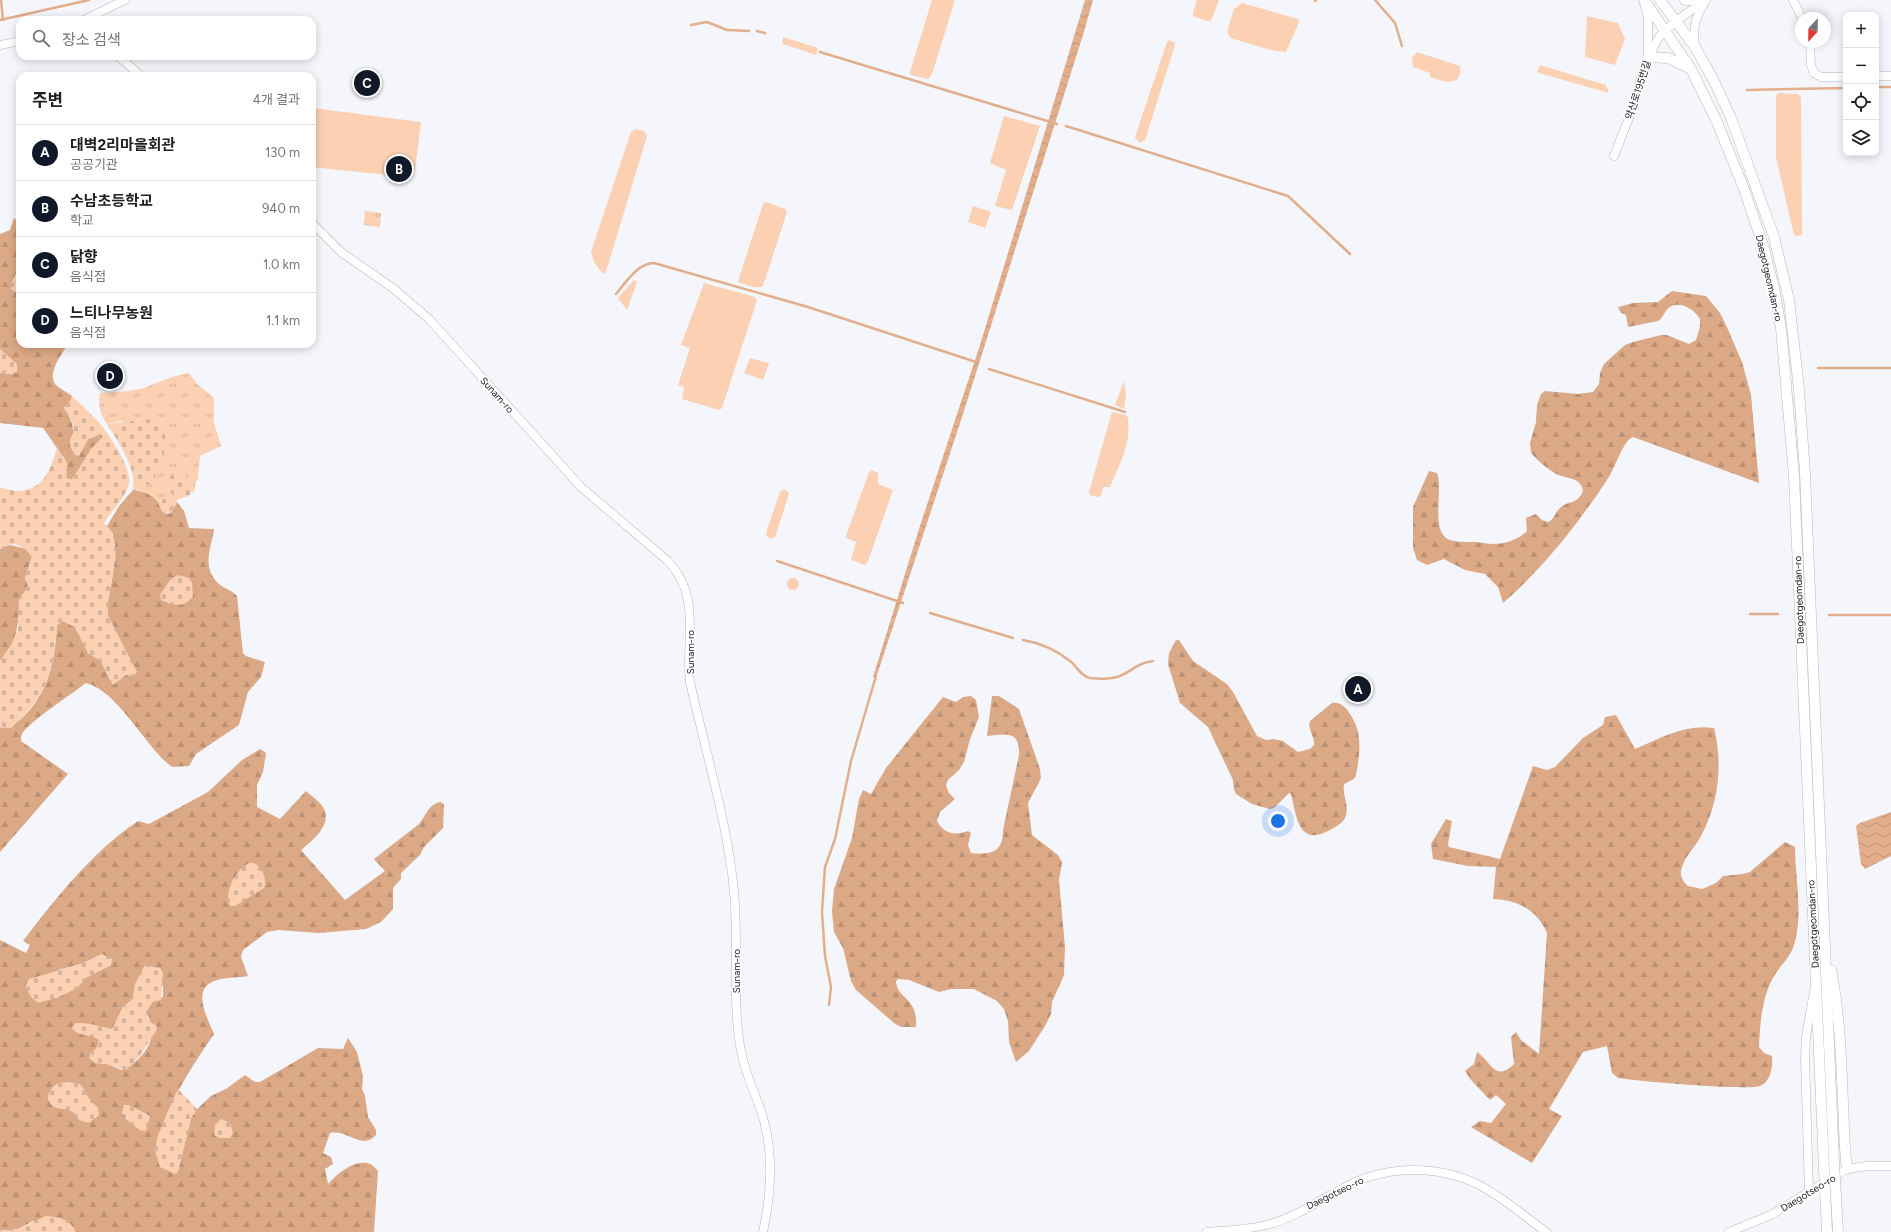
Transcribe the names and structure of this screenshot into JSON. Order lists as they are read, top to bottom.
{
  "streets": {
    "main road": ["Daegotgeomdan-ro"],
    "street": ["약산로195번길", "Sunam-ro", "Daegotseo-ro"]
  },
  "crossings": [
    ["약산로195번길", "Daegotgeomdan-ro"]
  ],
  "north": "bottom",
  "page": {
    "map_buttons": ["+", "−"],
    "search": "장소 검색",
    "pins": [
      "C",
      "B",
      "D",
      "A"
    ],
    "heading": ["주변", "4개 결과"],
    "list": [
      {
        "mark": "A",
        "name": "대벽2리마을회관",
        "note": "공공기관",
        "value": "130 m"
      },
      {
        "mark": "B",
        "name": "수남초등학교",
        "note": "학교",
        "value": "940 m"
      },
      {
        "mark": "C",
        "name": "닭향",
        "note": "음식점",
        "value": "1.0 km"
      },
      {
        "mark": "D",
        "name": "느티나무농원",
        "note": "음식점",
        "value": "1.1 km"
      }
    ]
  }
}
